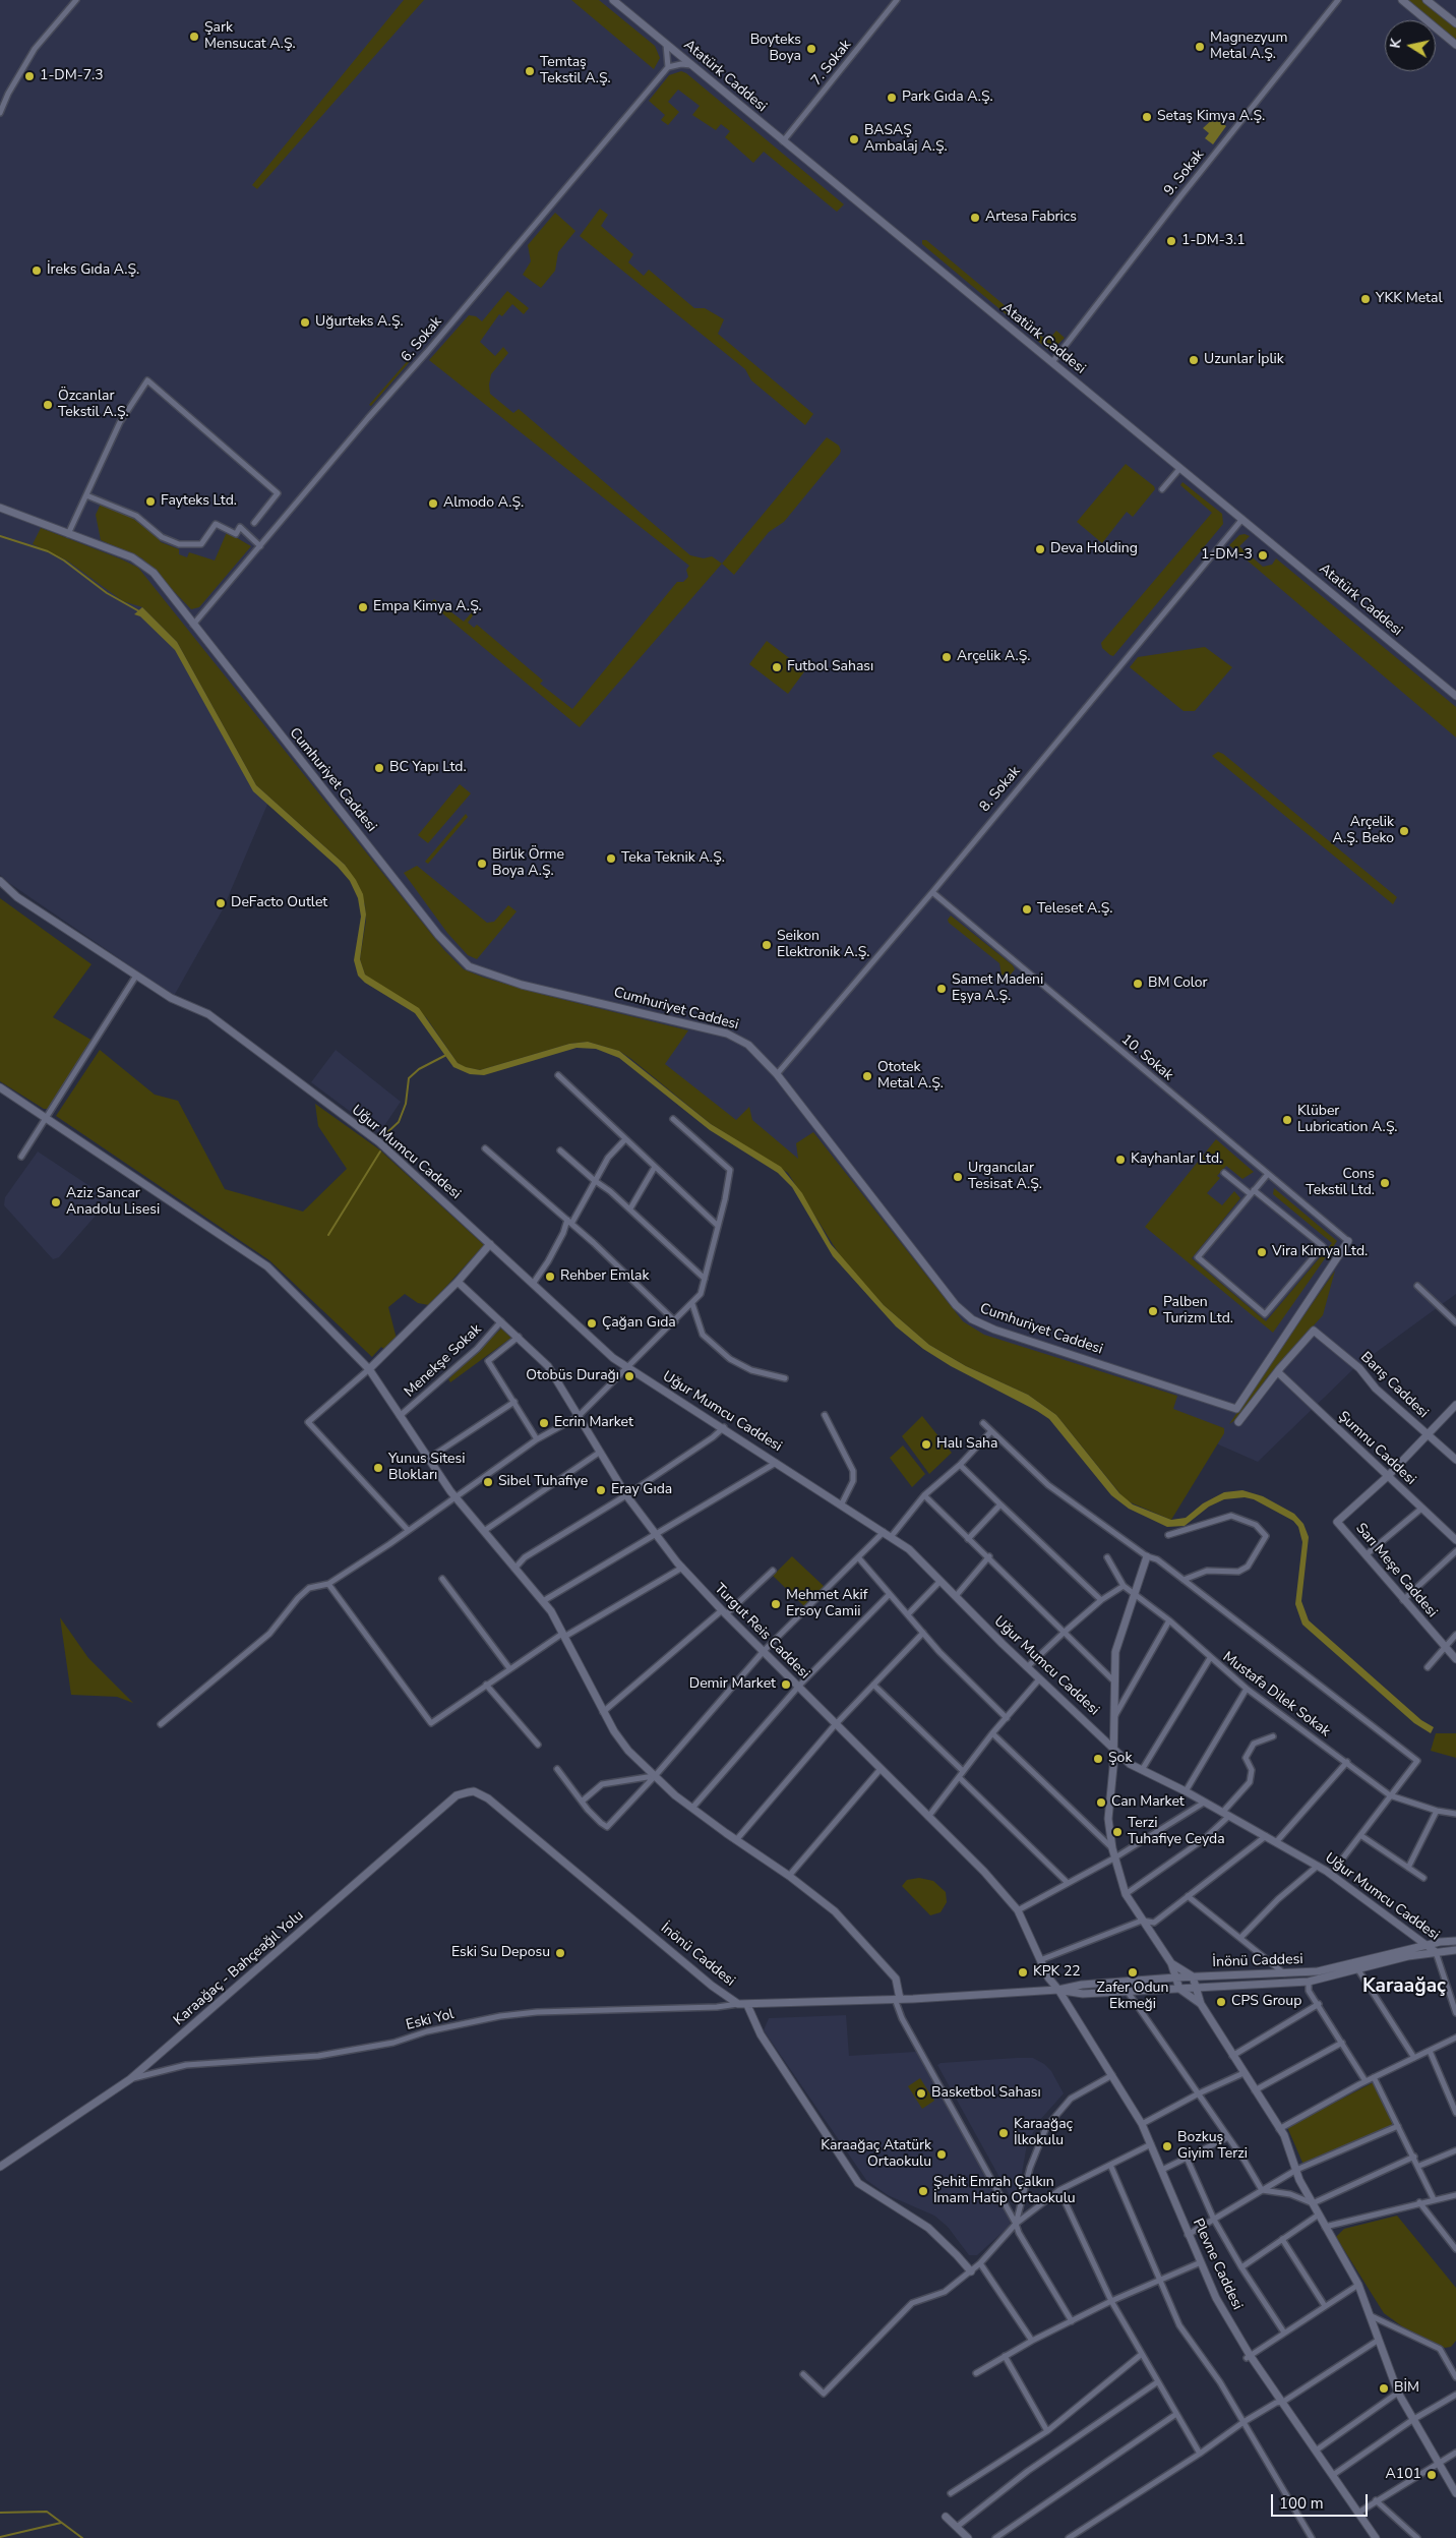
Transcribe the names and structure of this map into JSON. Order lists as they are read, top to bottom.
{
  "streets": {
    "street": [
      "7. Sokak",
      "Atatürk Caddesi",
      "9. Sokak",
      "6. Sokak",
      "Cumhuriyet Caddesi",
      "8. Sokak",
      "10. Sokak",
      "Uğur Mumcu Caddesi",
      "Menekşe Sokak",
      "Barış Caddesi",
      "Şumnu Caddesi",
      "Sarı Meşe Caddesi",
      "Turgut Reis Caddesi",
      "Mustafa Dilek Sokak",
      "İnönü Caddesi",
      "Karaağaç - Bahçeağıl Yolu",
      "Eski Yol",
      "Plevne Caddesi"
    ]
  },
  "crossings": [
    ["7. Sokak", "Atatürk Caddesi"],
    ["Atatürk Caddesi", "9. Sokak"],
    ["Atatürk Caddesi", "8. Sokak"],
    ["6. Sokak", "Cumhuriyet Caddesi"],
    ["Cumhuriyet Caddesi", "8. Sokak"],
    ["Cumhuriyet Caddesi", "10. Sokak"],
    ["8. Sokak", "10. Sokak"],
    ["Uğur Mumcu Caddesi", "İnönü Caddesi"],
    ["Menekşe Sokak", "Turgut Reis Caddesi"],
    ["Şumnu Caddesi", "Sarı Meşe Caddesi"],
    ["Turgut Reis Caddesi", "İnönü Caddesi"],
    ["Turgut Reis Caddesi", "Plevne Caddesi"],
    ["İnönü Caddesi", "Karaağaç - Bahçeağıl Yolu"],
    ["İnönü Caddesi", "Eski Yol"],
    ["İnönü Caddesi", "Plevne Caddesi"],
    ["Karaağaç - Bahçeağıl Yolu", "Eski Yol"]
  ],
  "districts": ["Karaağaç"],
  "places": [
    "Şark Mensucat A.Ş.",
    "Magnezyum Metal A.Ş.",
    "Boyteks Boya",
    "Temtaş Tekstil A.Ş.",
    "1-DM-7.3",
    "Park Gıda A.Ş.",
    "Setaş Kimya A.Ş.",
    "BASAŞ Ambalaj A.Ş.",
    "Artesa Fabrics",
    "1-DM-3.1",
    "İreks Gıda A.Ş.",
    "YKK Metal",
    "Uğurteks A.Ş.",
    "Uzunlar İplik",
    "Özcanlar Tekstil A.Ş.",
    "Fayteks Ltd.",
    "Almodo A.Ş.",
    "Deva Holding",
    "1-DM-3",
    "Empa Kimya A.Ş.",
    "Arçelik A.Ş.",
    "Futbol Sahası",
    "BC Yapı Ltd.",
    "Arçelik A.Ş. Beko",
    "Teka Teknik A.Ş.",
    "Birlik Örme Boya A.Ş.",
    "DeFacto Outlet",
    "Teleset A.Ş.",
    "Seikon Elektronik A.Ş.",
    "BM Color",
    "Samet Madeni Eşya A.Ş.",
    "Ototek Metal A.Ş.",
    "Klüber Lubrication A.Ş.",
    "Kayhanlar Ltd.",
    "Urgancılar Tesisat A.Ş.",
    "Cons Tekstil Ltd.",
    "Aziz Sancar Anadolu Lisesi",
    "Vira Kimya Ltd.",
    "Rehber Emlak",
    "Palben Turizm Ltd.",
    "Çağan Gıda",
    "Otobüs Durağı",
    "Ecrin Market",
    "Halı Saha",
    "Yunus Sitesi Blokları",
    "Sibel Tuhafiye",
    "Eray Gıda",
    "Mehmet Akif Ersoy Camii",
    "Demir Market",
    "Şok",
    "Can Market",
    "Terzi Tuhafiye Ceyda",
    "Eski Su Deposu",
    "KPK 22",
    "Zafer Odun Ekmeği",
    "CPS Group",
    "Basketbol Sahası",
    "Karaağaç İlkokulu",
    "Bozkuş Giyim Terzi",
    "Karaağaç Atatürk Ortaokulu",
    "Şehit Emrah Çalkın İmam Hatip Ortaokulu",
    "BİM",
    "A101"
  ],
  "scale_bar": "100 m",
  "north": "left"
}
